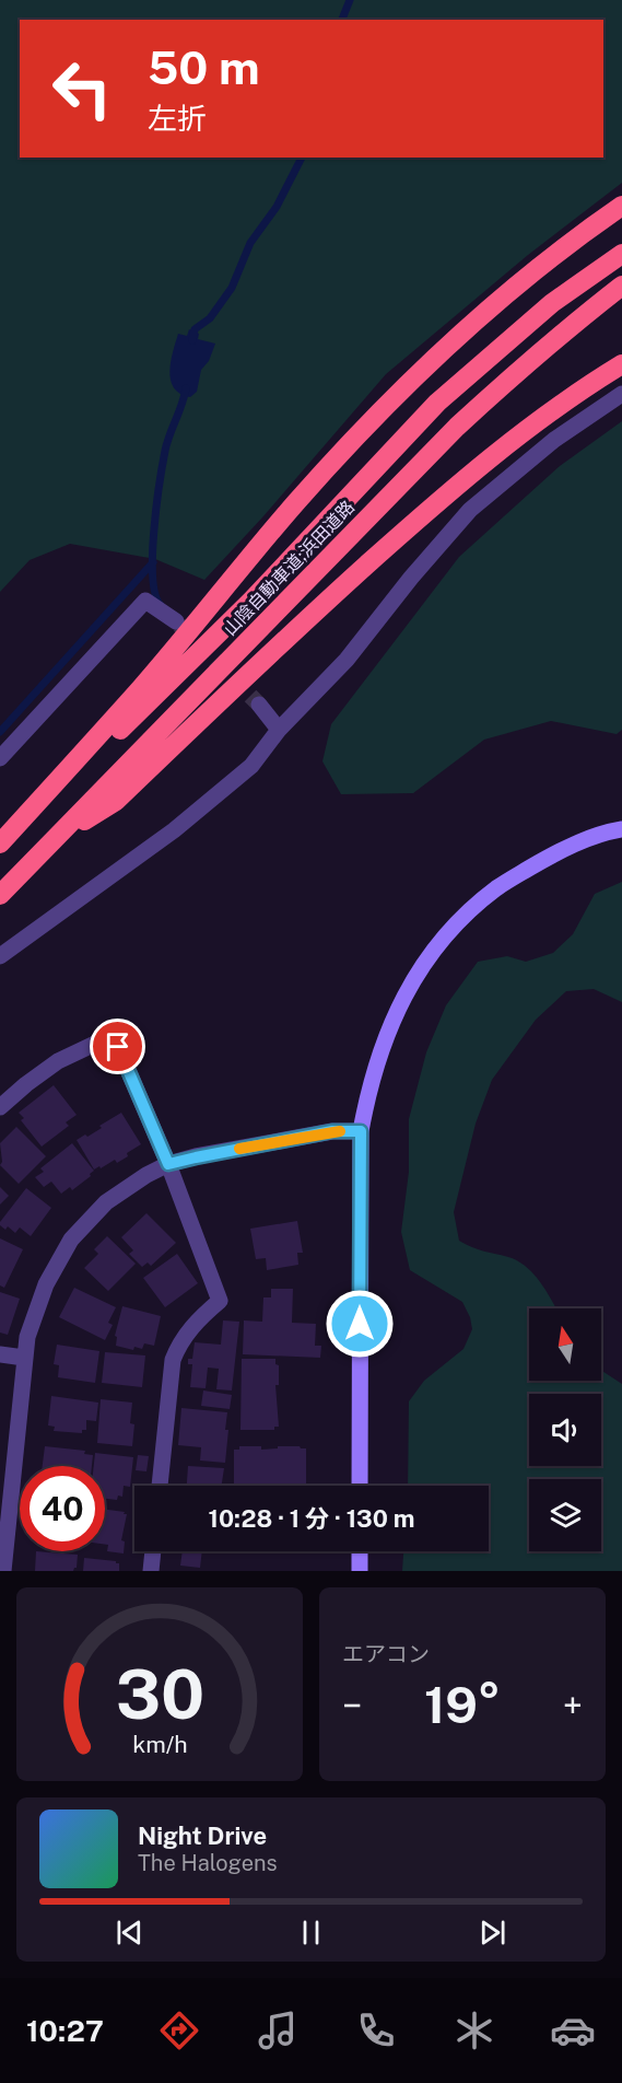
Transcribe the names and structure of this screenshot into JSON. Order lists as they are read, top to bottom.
{
  "streets": {
    "highway": ["山陰自動車道;浜田道路"]
  },
  "north": "top",
  "page": {
    "turn": ["50 m", "左折"],
    "limit": "40",
    "trip": "10:28 · 1 分 · 130 m",
    "tile": "エアコン",
    "heat": ["−", "19°", "+"],
    "song": ["Night Drive", "The Halogens"],
    "tabs": "10:27",
    "gauge": ["30", "km/h"]
  }
}
